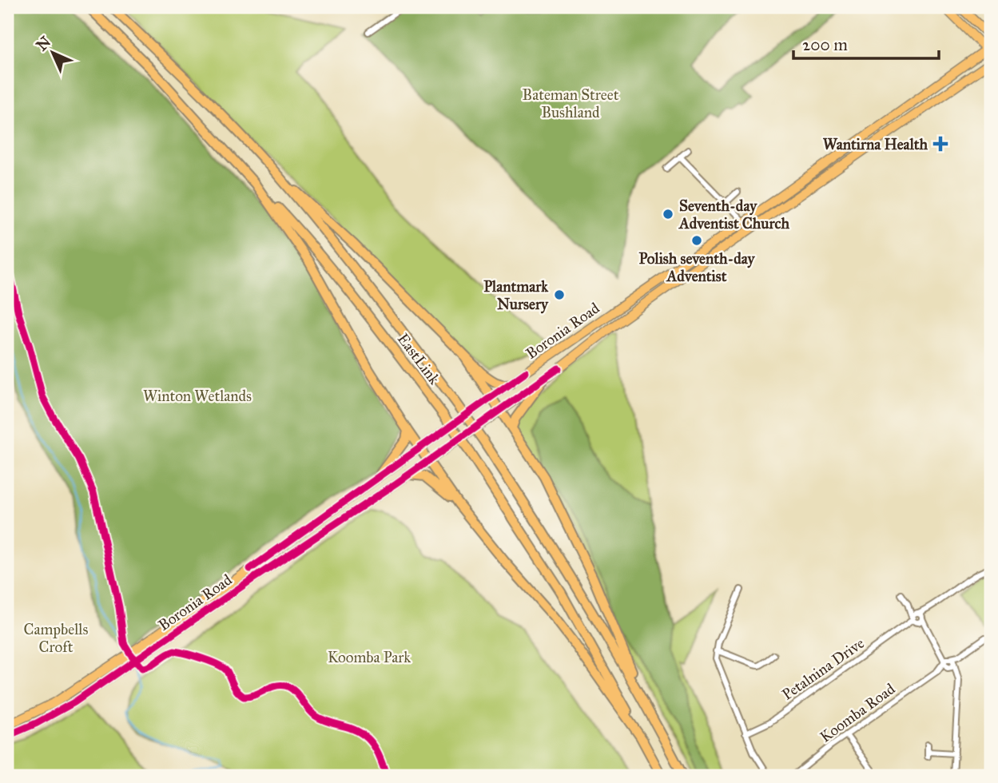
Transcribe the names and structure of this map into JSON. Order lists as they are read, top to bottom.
{
  "streets": {
    "highway": ["EastLink"],
    "main road": ["Boronia Road"],
    "street": ["Petalnina Drive", "Koomba Road"]
  },
  "parks": [
    "Bateman Street Bushland",
    "Winton Wetlands",
    "Campbells Croft",
    "Koomba Park"
  ],
  "places": {
    "health": ["Wantirna Health"],
    "other": ["Seventh-day Adventist Church", "Polish seventh-day Adventist", "Plantmark Nursery"]
  },
  "scale_bar": "200 m",
  "north": "top left"
}
